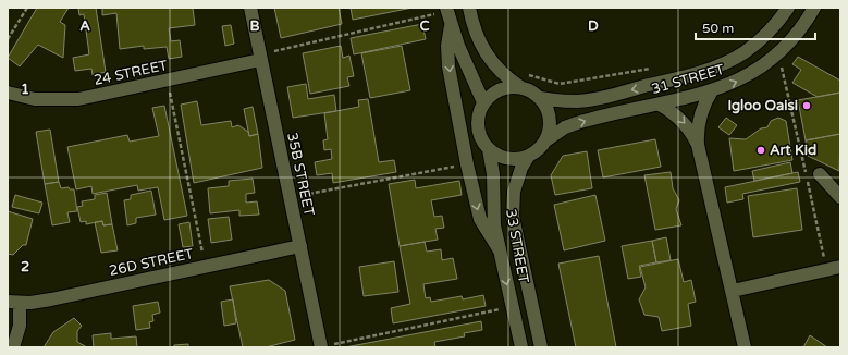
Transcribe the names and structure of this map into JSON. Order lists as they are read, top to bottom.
{
  "streets": {
    "street": [
      "24 STREET",
      "31 STREET",
      "35B STREET",
      "33 STREET",
      "26D STREET"
    ]
  },
  "crossings": [
    ["24 STREET", "35B STREET"],
    ["31 STREET", "33 STREET"],
    ["35B STREET", "26D STREET"]
  ],
  "places": ["Igloo Oaisi", "Art Kid"],
  "scale_bar": "50 m",
  "grid": {
    "columns": [
      "A",
      "B",
      "C",
      "D"
    ],
    "rows": ["1", "2"]
  }
}
